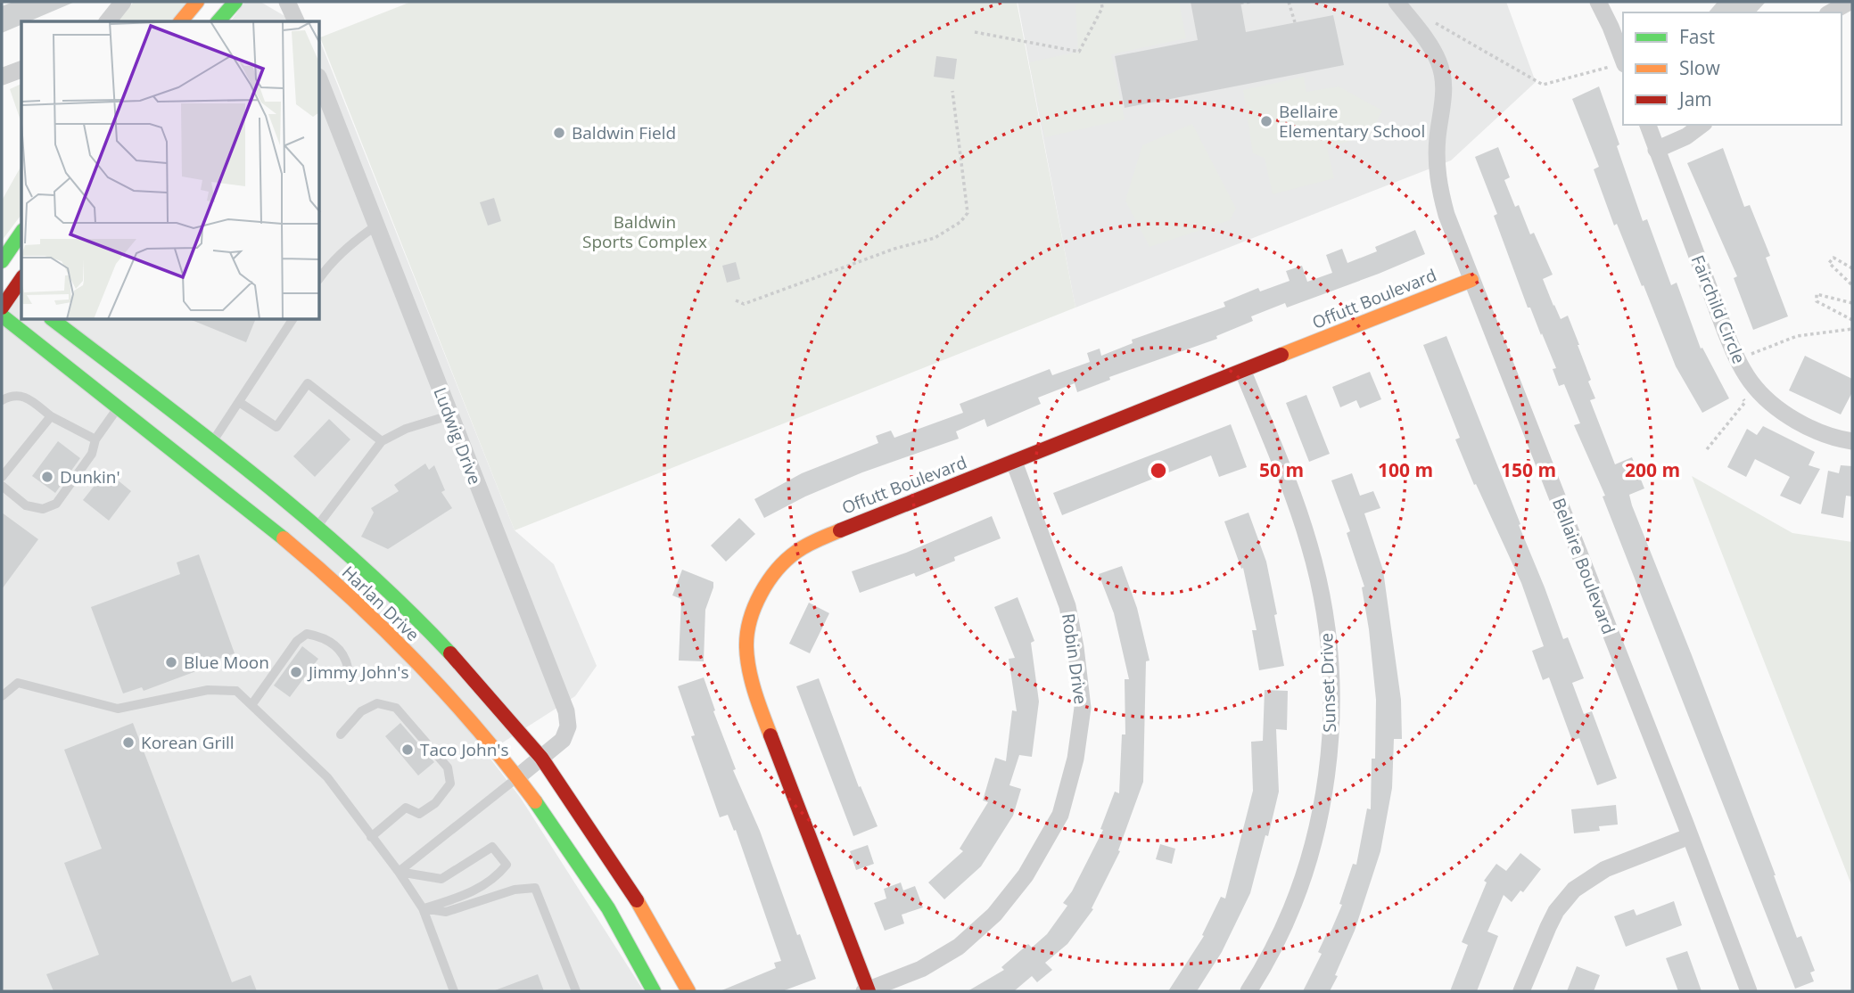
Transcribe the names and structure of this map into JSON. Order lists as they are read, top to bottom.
{
  "streets": {
    "main road": ["Offutt Boulevard", "Harlan Drive"],
    "street": [
      "Fairchild Circle",
      "Ludwig Drive",
      "Bellaire Boulevard",
      "Robin Drive",
      "Sunset Drive"
    ]
  },
  "crossings": [
    ["Offutt Boulevard", "Bellaire Boulevard"],
    ["Offutt Boulevard", "Robin Drive"],
    ["Offutt Boulevard", "Sunset Drive"],
    ["Ludwig Drive", "Harlan Drive"]
  ],
  "parks": ["Baldwin Sports Complex"],
  "places": [
    "Bellaire Elementary School",
    "Baldwin Field",
    "Dunkin'",
    "Blue Moon",
    "Jimmy John's",
    "Korean Grill",
    "Taco John's"
  ],
  "legend": ["Fast", "Slow", "Jam"],
  "rings": [
    "50 m",
    "100 m",
    "150 m",
    "200 m"
  ]
}
